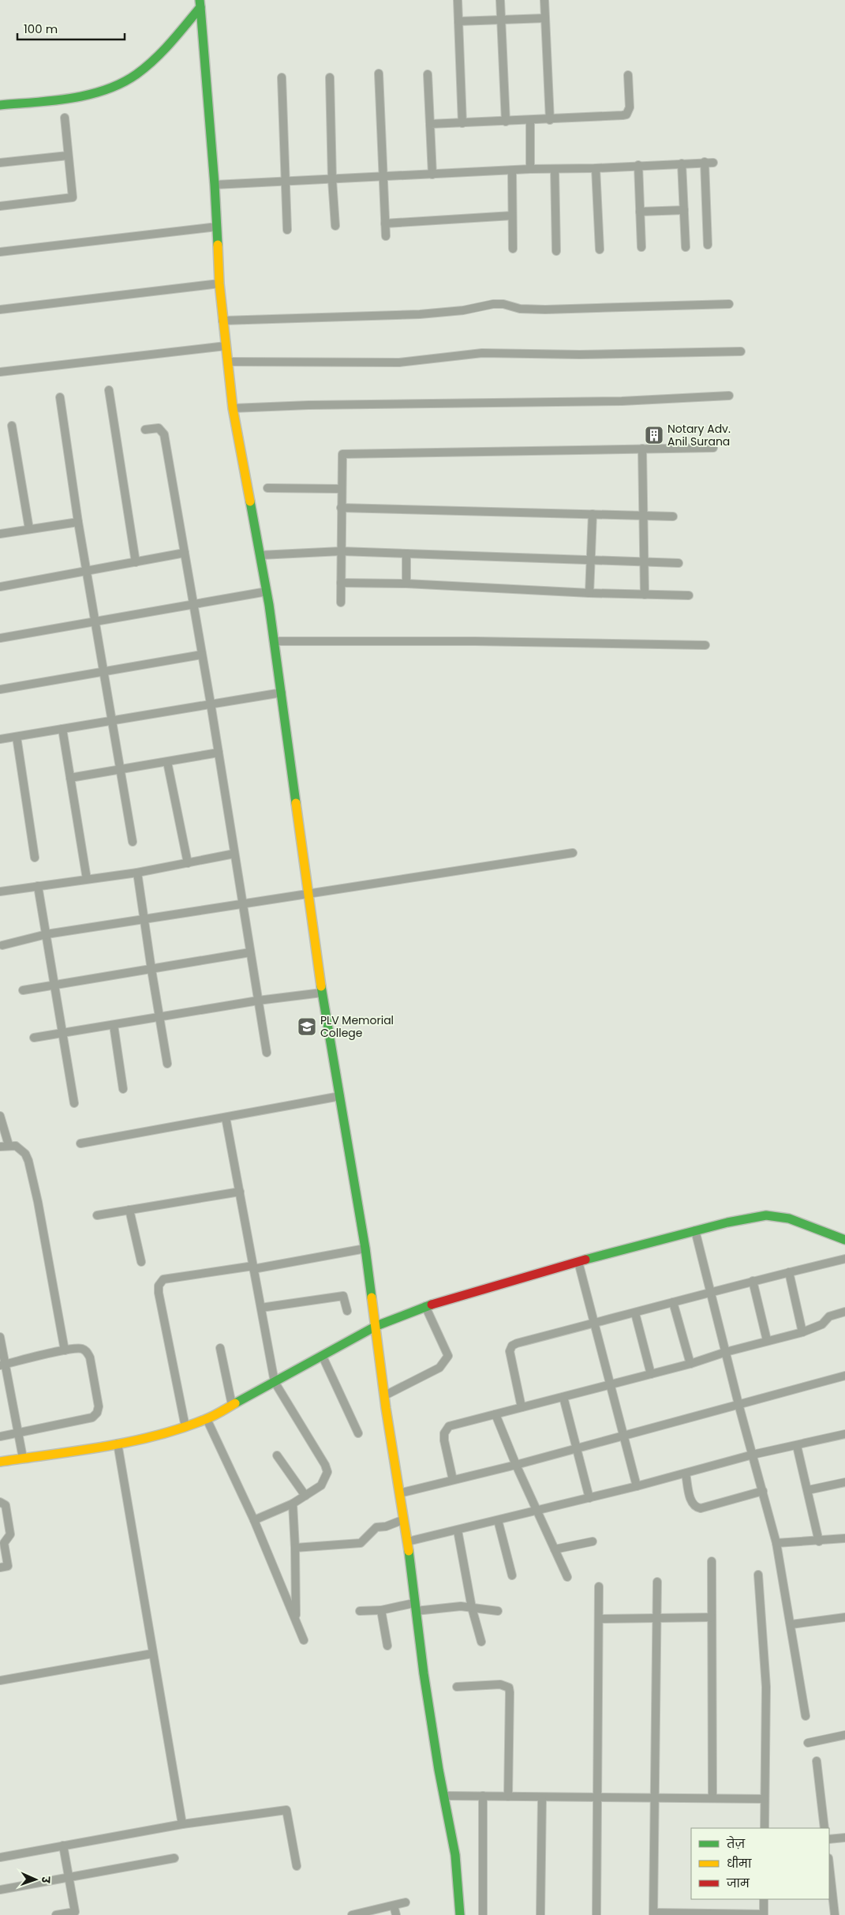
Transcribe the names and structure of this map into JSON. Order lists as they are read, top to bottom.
{
  "places": {
    "building": ["Notary Adv. Anil Surana"],
    "school or university": ["PLV Memorial College"]
  },
  "legend": ["तेज़", "धीमा", "जाम"],
  "scale_bar": "100 m",
  "north": "right"
}
